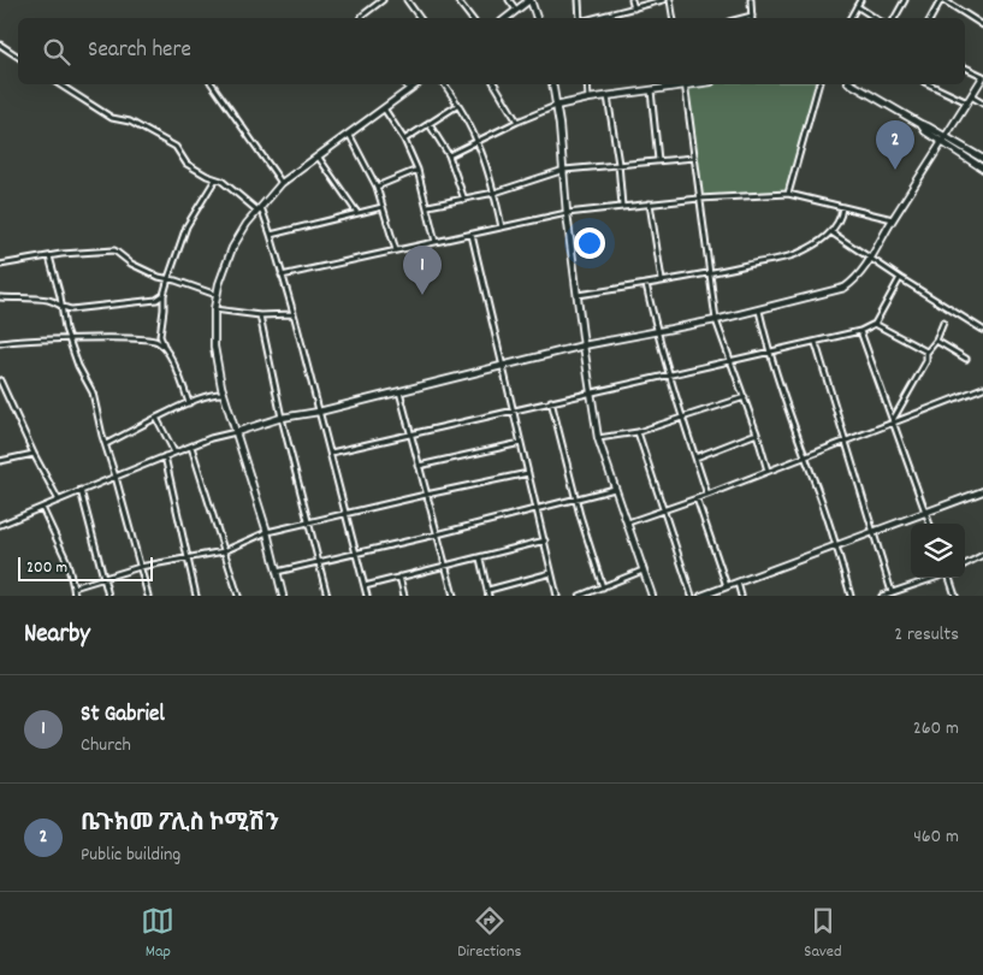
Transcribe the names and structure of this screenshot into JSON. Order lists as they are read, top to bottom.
{
  "scale_bar": "200 m",
  "page": {
    "search": "Search here",
    "pins": ["2", "1"],
    "scale": "200 m",
    "heading": ["Nearby", "2 results"],
    "list": [
      {
        "mark": "1",
        "name": "St Gabriel",
        "note": "Church",
        "value": "260 m"
      },
      {
        "mark": "2",
        "name": "ቤጉክመ ፖሊስ ኮሚሽን",
        "note": "Public building",
        "value": "460 m"
      }
    ],
    "nav": ["Map", "Directions", "Saved"]
  }
}
